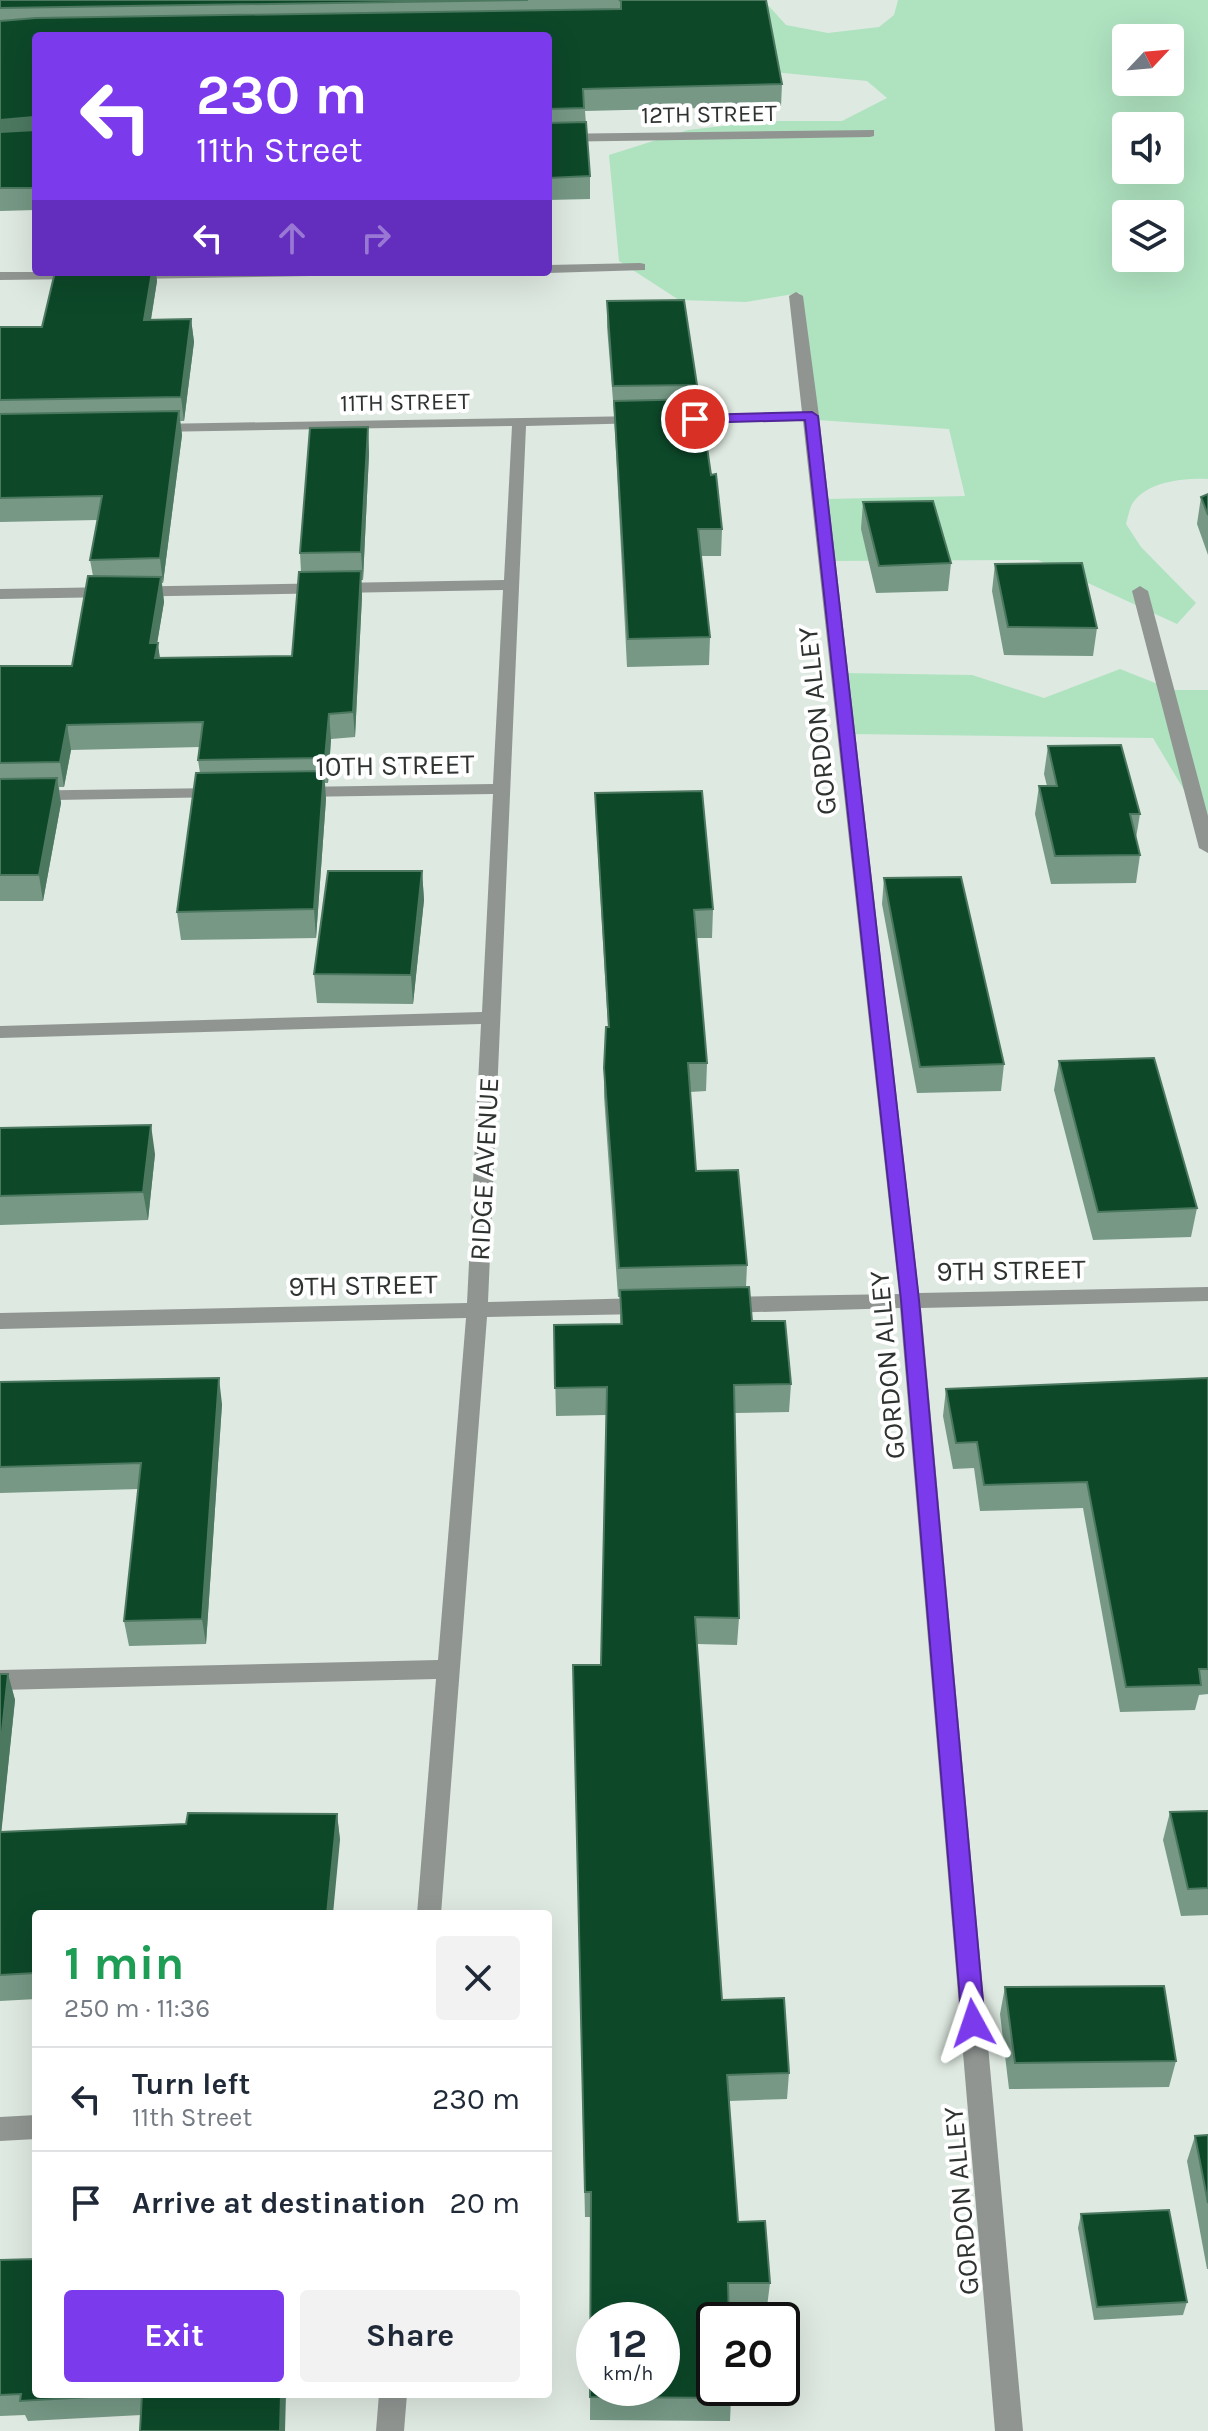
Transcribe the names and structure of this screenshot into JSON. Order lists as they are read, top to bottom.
{
  "streets": {
    "street": [
      "12TH STREET",
      "11TH STREET",
      "GORDON ALLEY",
      "10TH STREET",
      "RIDGE AVENUE",
      "9TH STREET"
    ]
  },
  "crossings": [
    ["11TH STREET", "GORDON ALLEY"],
    ["11TH STREET", "RIDGE AVENUE"],
    ["GORDON ALLEY", "9TH STREET"],
    ["10TH STREET", "RIDGE AVENUE"],
    ["RIDGE AVENUE", "9TH STREET"]
  ],
  "north": "top right",
  "page": {
    "turn": ["230 m", "11th Street"],
    "heading": ["1 min", "250 m · 11:36"],
    "list": [
      {
        "name": "Turn left",
        "note": "11th Street",
        "value": "230 m"
      },
      {
        "name": "Arrive at destination",
        "value": "20 m"
      }
    ],
    "buttons": ["Exit", "Share"],
    "speed": "12 km/h",
    "limit": "20"
  }
}
